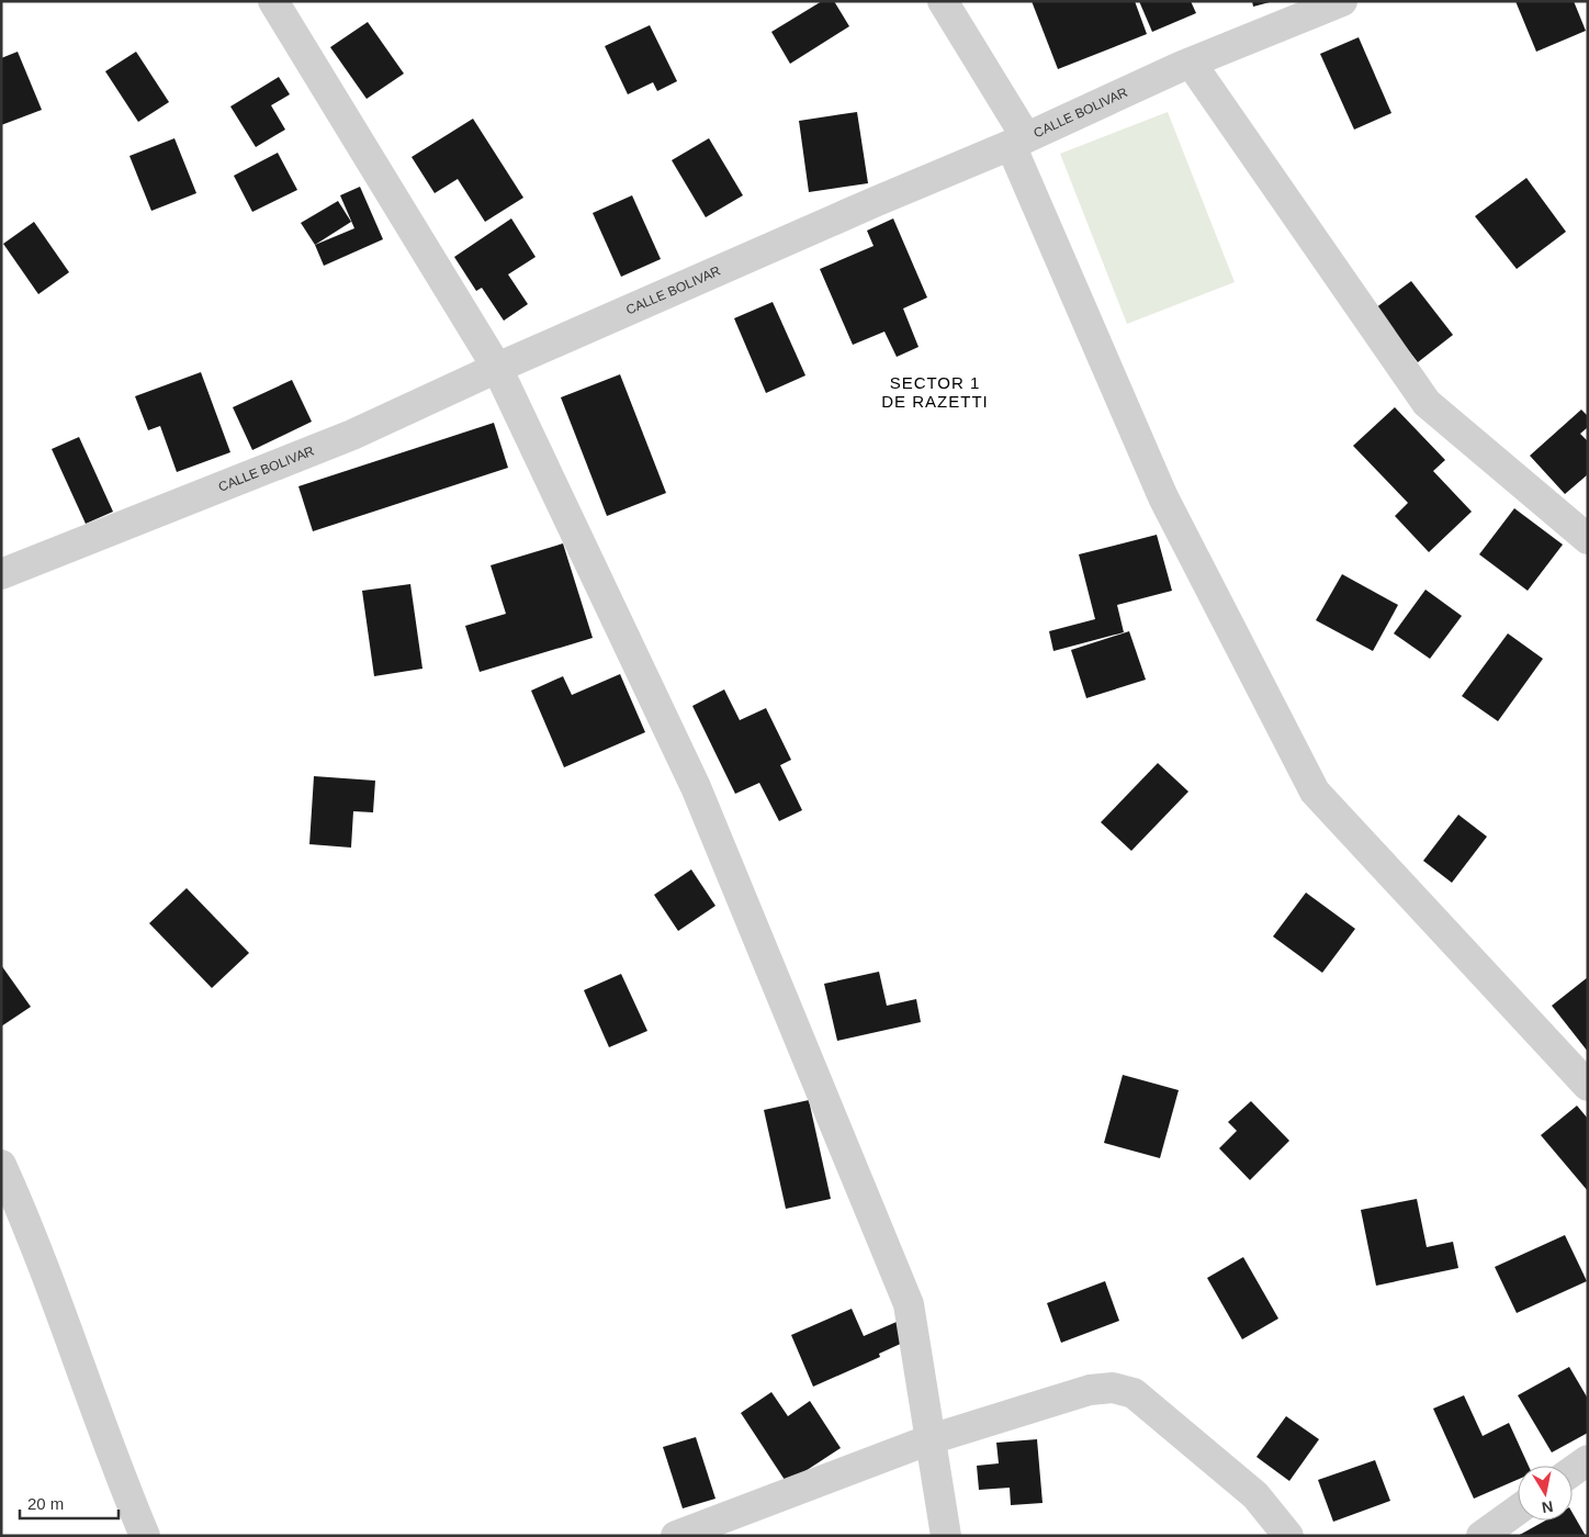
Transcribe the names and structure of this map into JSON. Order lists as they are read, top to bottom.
{
  "streets": {
    "street": ["CALLE BOLIVAR"]
  },
  "districts": ["SECTOR 1 DE RAZETTI"],
  "scale_bar": "20 m",
  "north": "bottom"
}
